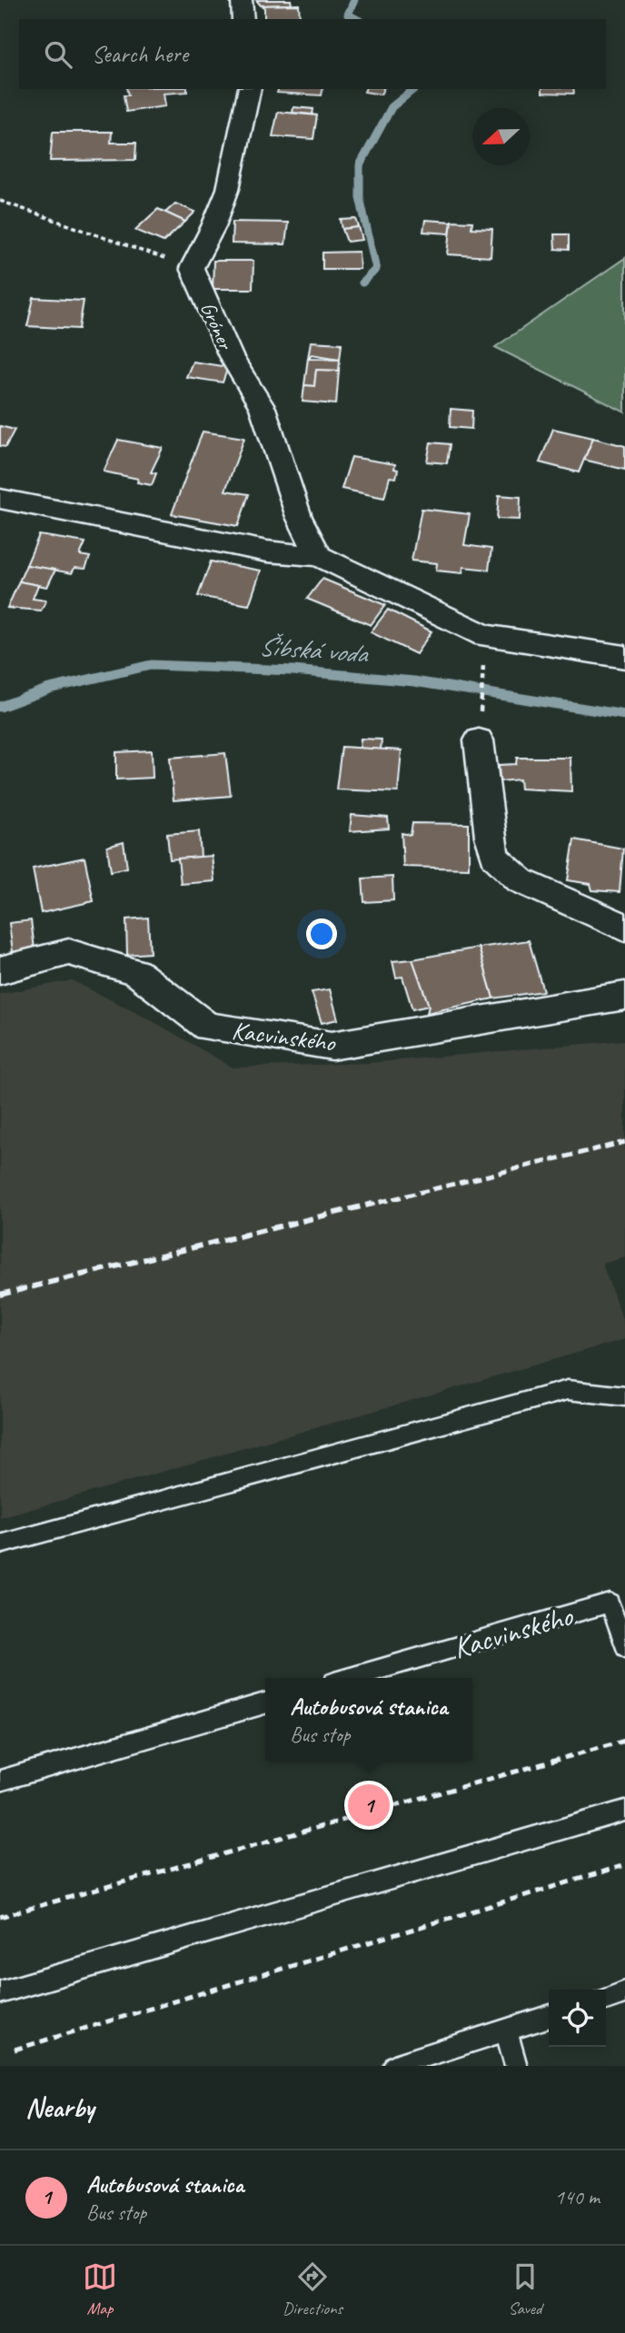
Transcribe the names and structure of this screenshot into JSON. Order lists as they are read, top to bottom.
{
  "streets": {
    "street": ["Gróner", "Kacvinského"]
  },
  "water": ["Šibská voda"],
  "north": "left",
  "page": {
    "search": "Search here",
    "popup": ["Autobusová stanica", "Bus stop"],
    "pins": "1",
    "heading": "Nearby",
    "list": [
      {
        "mark": "1",
        "name": "Autobusová stanica",
        "note": "Bus stop",
        "value": "140 m"
      }
    ],
    "nav": ["Map", "Directions", "Saved"]
  }
}
